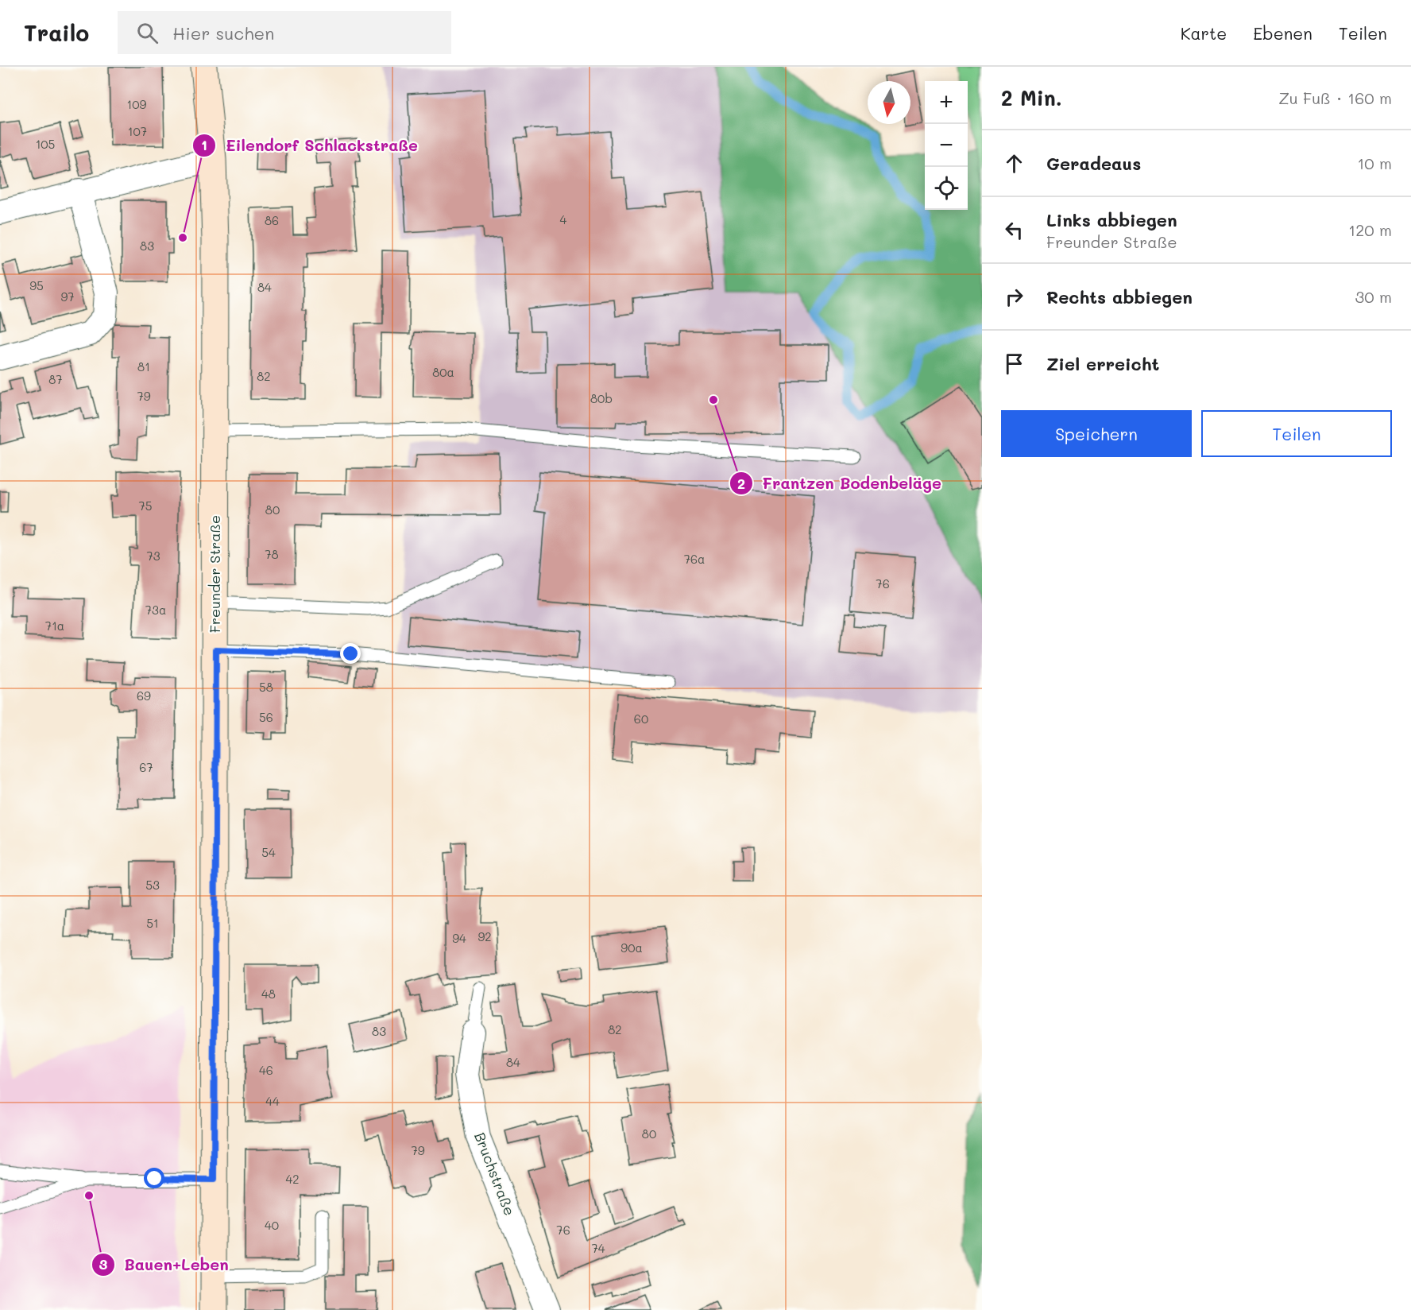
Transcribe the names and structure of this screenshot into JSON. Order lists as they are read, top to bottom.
{
  "streets": {
    "main road": ["Freunder Straße"],
    "street": ["Bruchstraße"]
  },
  "places": ["Eilendorf Schlackstraße", "Frantzen Bodenbeläge", "Bauen+Leben"],
  "house_numbers": [
    "109",
    "107",
    "105",
    "4",
    "86",
    "83",
    "95",
    "84",
    "97",
    "81",
    "80a",
    "82",
    "87",
    "79",
    "80b",
    "75",
    "80",
    "78",
    "73",
    "76a",
    "76",
    "73a",
    "71a",
    "58",
    "69",
    "56",
    "60",
    "67",
    "54",
    "53",
    "51",
    "92",
    "94",
    "90a",
    "48",
    "82",
    "83",
    "84",
    "46",
    "44",
    "80",
    "79",
    "42",
    "40",
    "76",
    "74"
  ],
  "north": "bottom",
  "page": {
    "header": "Trailo",
    "search": "Hier suchen",
    "nav": ["Karte", "Ebenen", "Teilen"],
    "heading": ["2 Min.", "Zu Fuß · 160 m"],
    "map_buttons": ["+", "−"],
    "list": [
      ["Geradeaus", "10 m"],
      ["Links abbiegen", "Freunder Straße", "120 m"],
      ["Rechts abbiegen", "30 m"],
      "Ziel erreicht"
    ],
    "buttons": ["Speichern", "Teilen"]
  }
}
